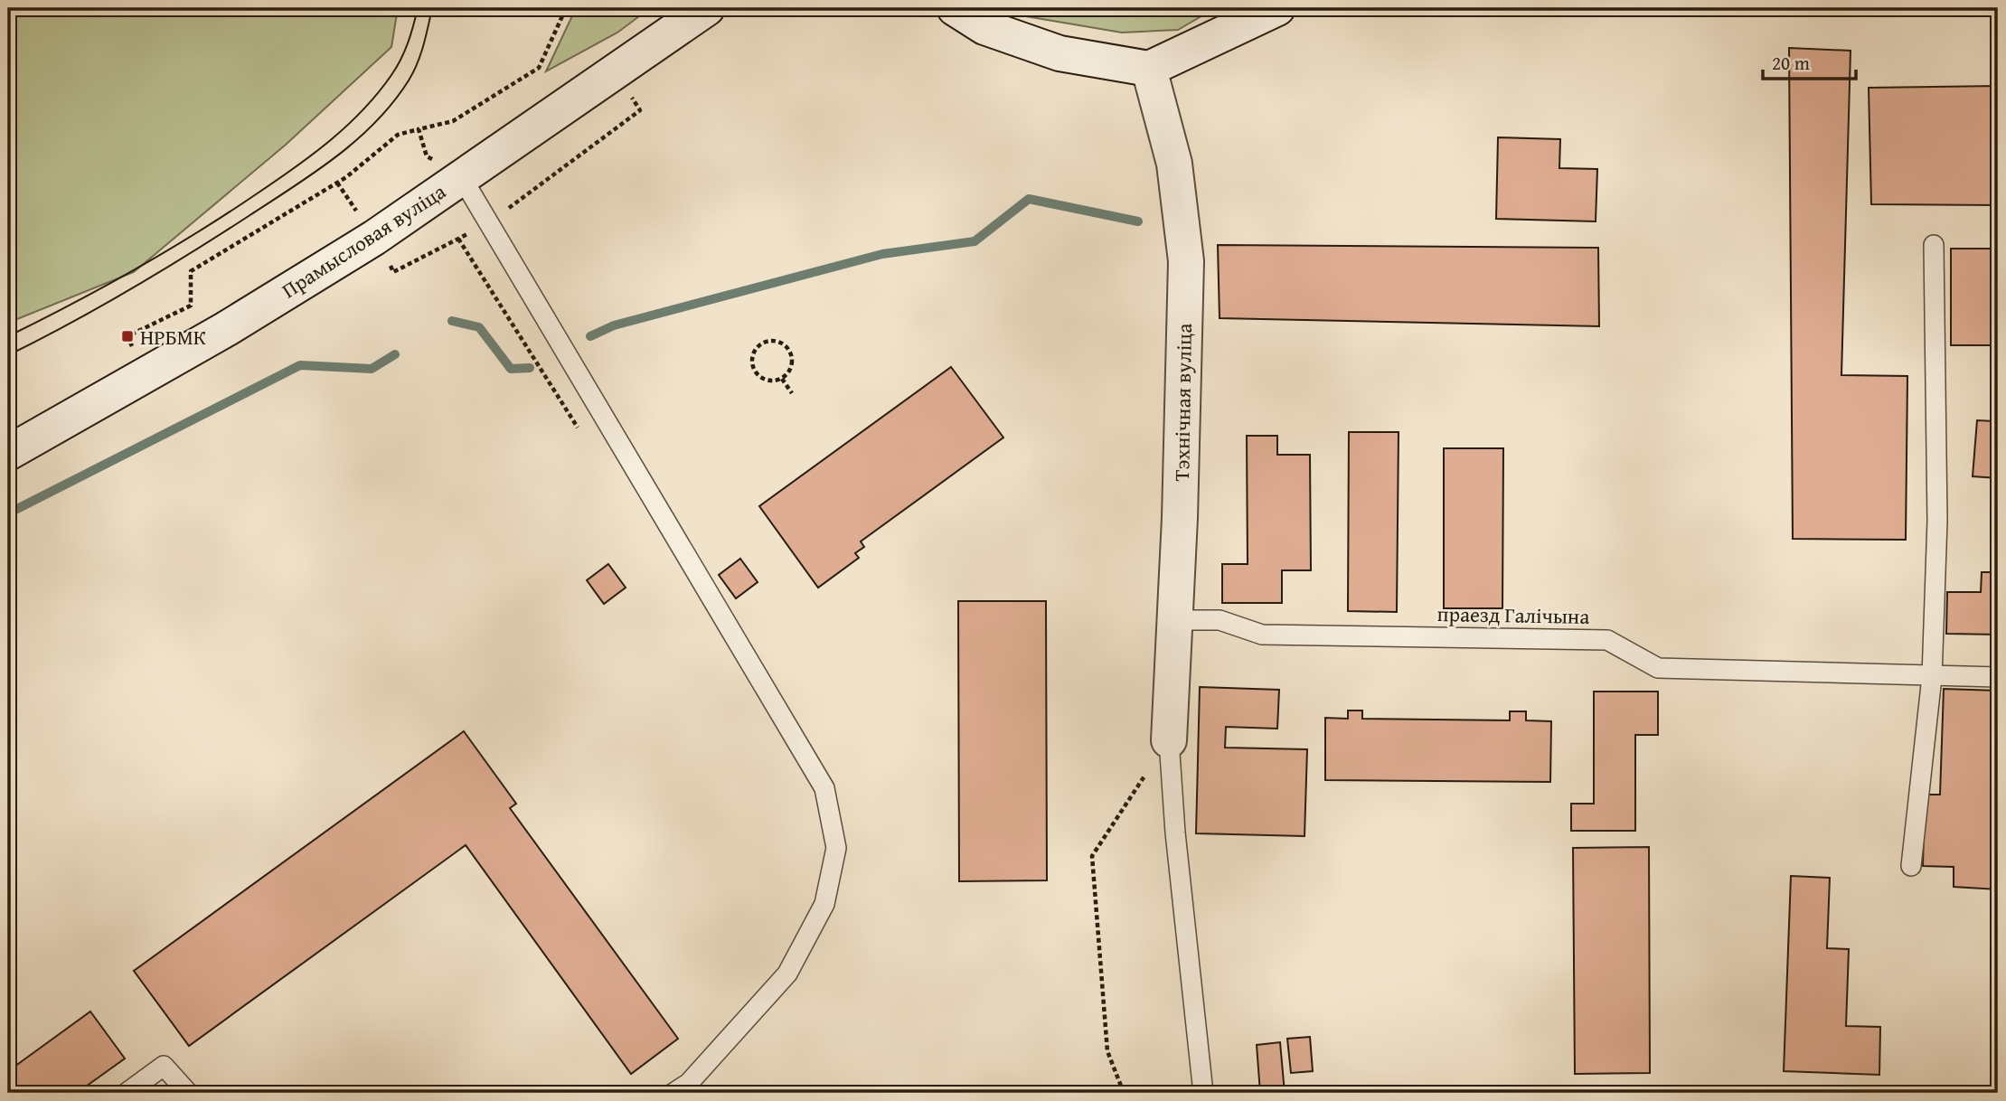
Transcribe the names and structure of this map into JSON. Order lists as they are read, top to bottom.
{
  "streets": {
    "main road": ["Прамысловая вуліца", "Тэхнічная вуліца"],
    "lane": ["праезд Галічына"]
  },
  "crossings": [
    ["Тэхнічная вуліца", "праезд Галічына"]
  ],
  "places": {
    "transit": ["НРБМК"]
  },
  "scale_bar": "20 m"
}
